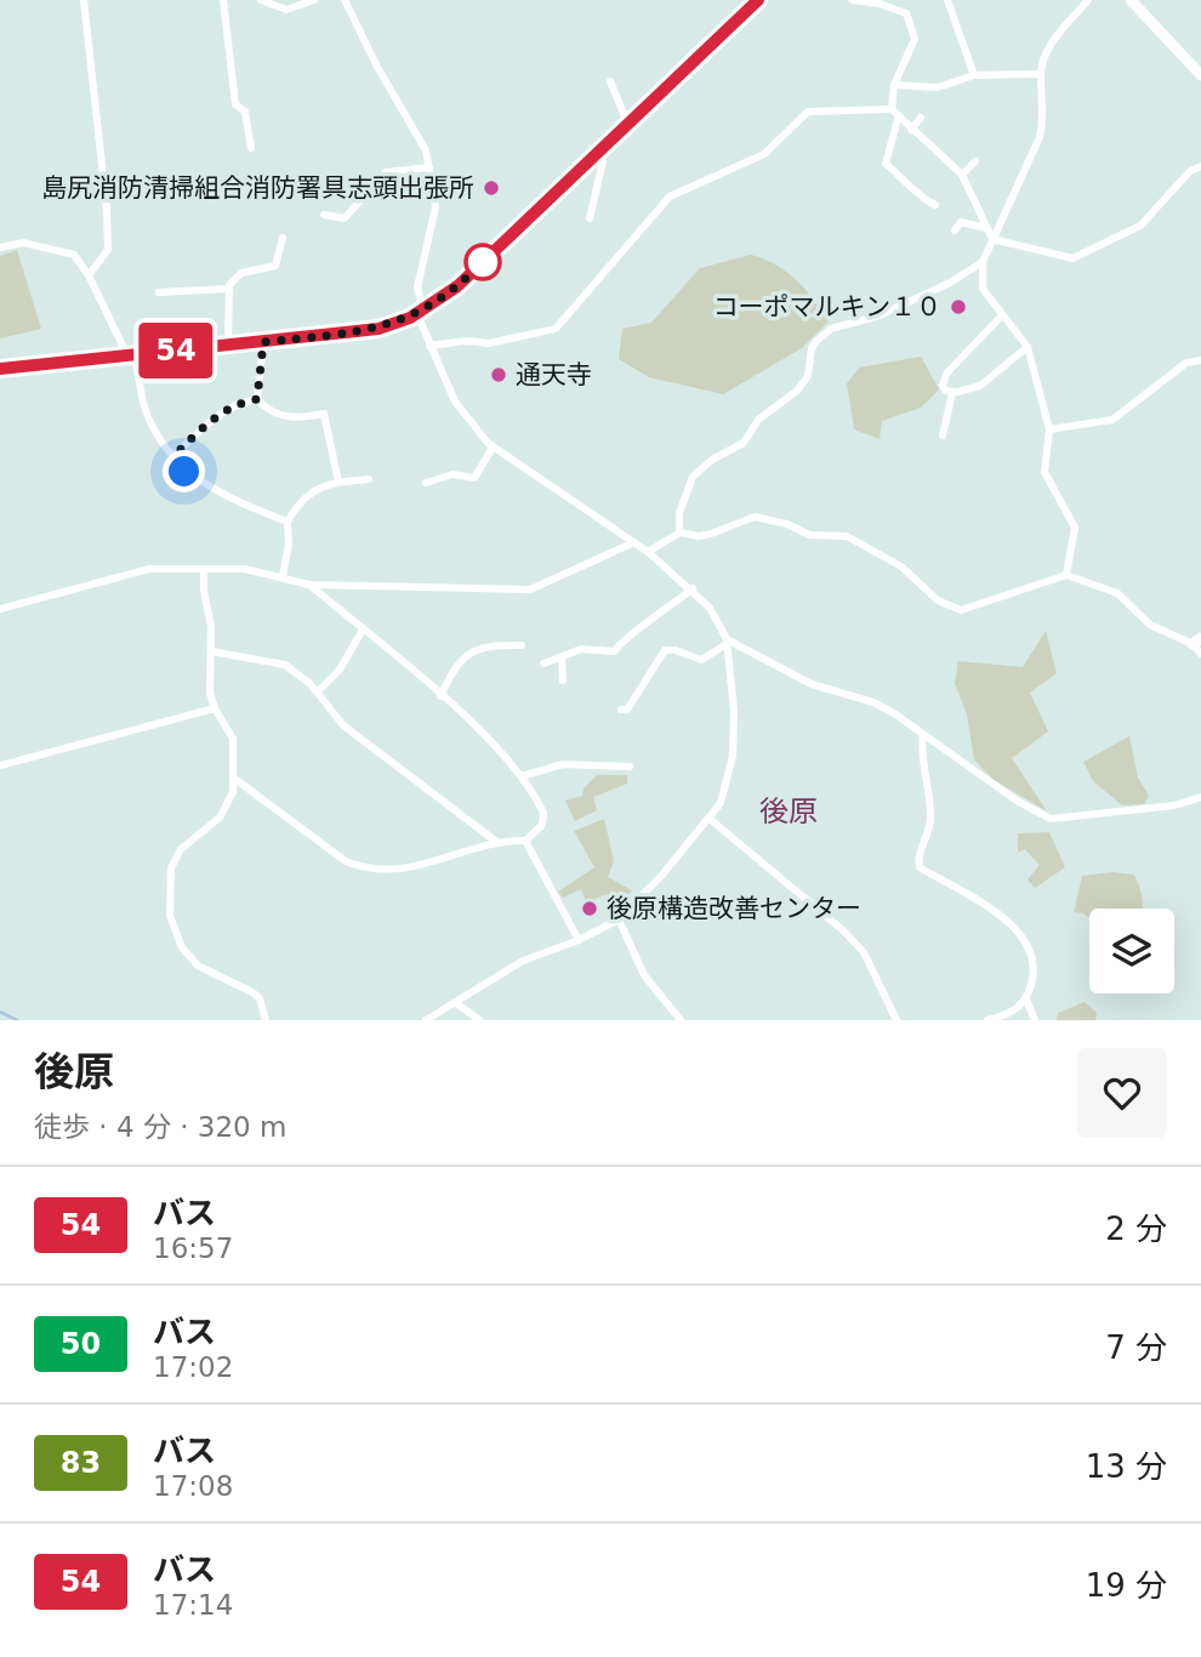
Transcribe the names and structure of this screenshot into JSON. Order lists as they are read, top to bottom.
{
  "districts": ["後原"],
  "places": [
    "島尻消防清掃組合消防署具志頭出張所",
    "コーポマルキン１０",
    "通天寺",
    "後原構造改善センター"
  ],
  "lines": ["bus line 54"],
  "page": {
    "on_map": "54",
    "heading": ["後原", "徒歩 · 4 分 · 320 m"],
    "list": [
      {
        "mark": "54",
        "name": "バス",
        "note": "16:57",
        "value": "2 分"
      },
      {
        "mark": "50",
        "name": "バス",
        "note": "17:02",
        "value": "7 分"
      },
      {
        "mark": "83",
        "name": "バス",
        "note": "17:08",
        "value": "13 分"
      },
      {
        "mark": "54",
        "name": "バス",
        "note": "17:14",
        "value": "19 分"
      }
    ]
  }
}
